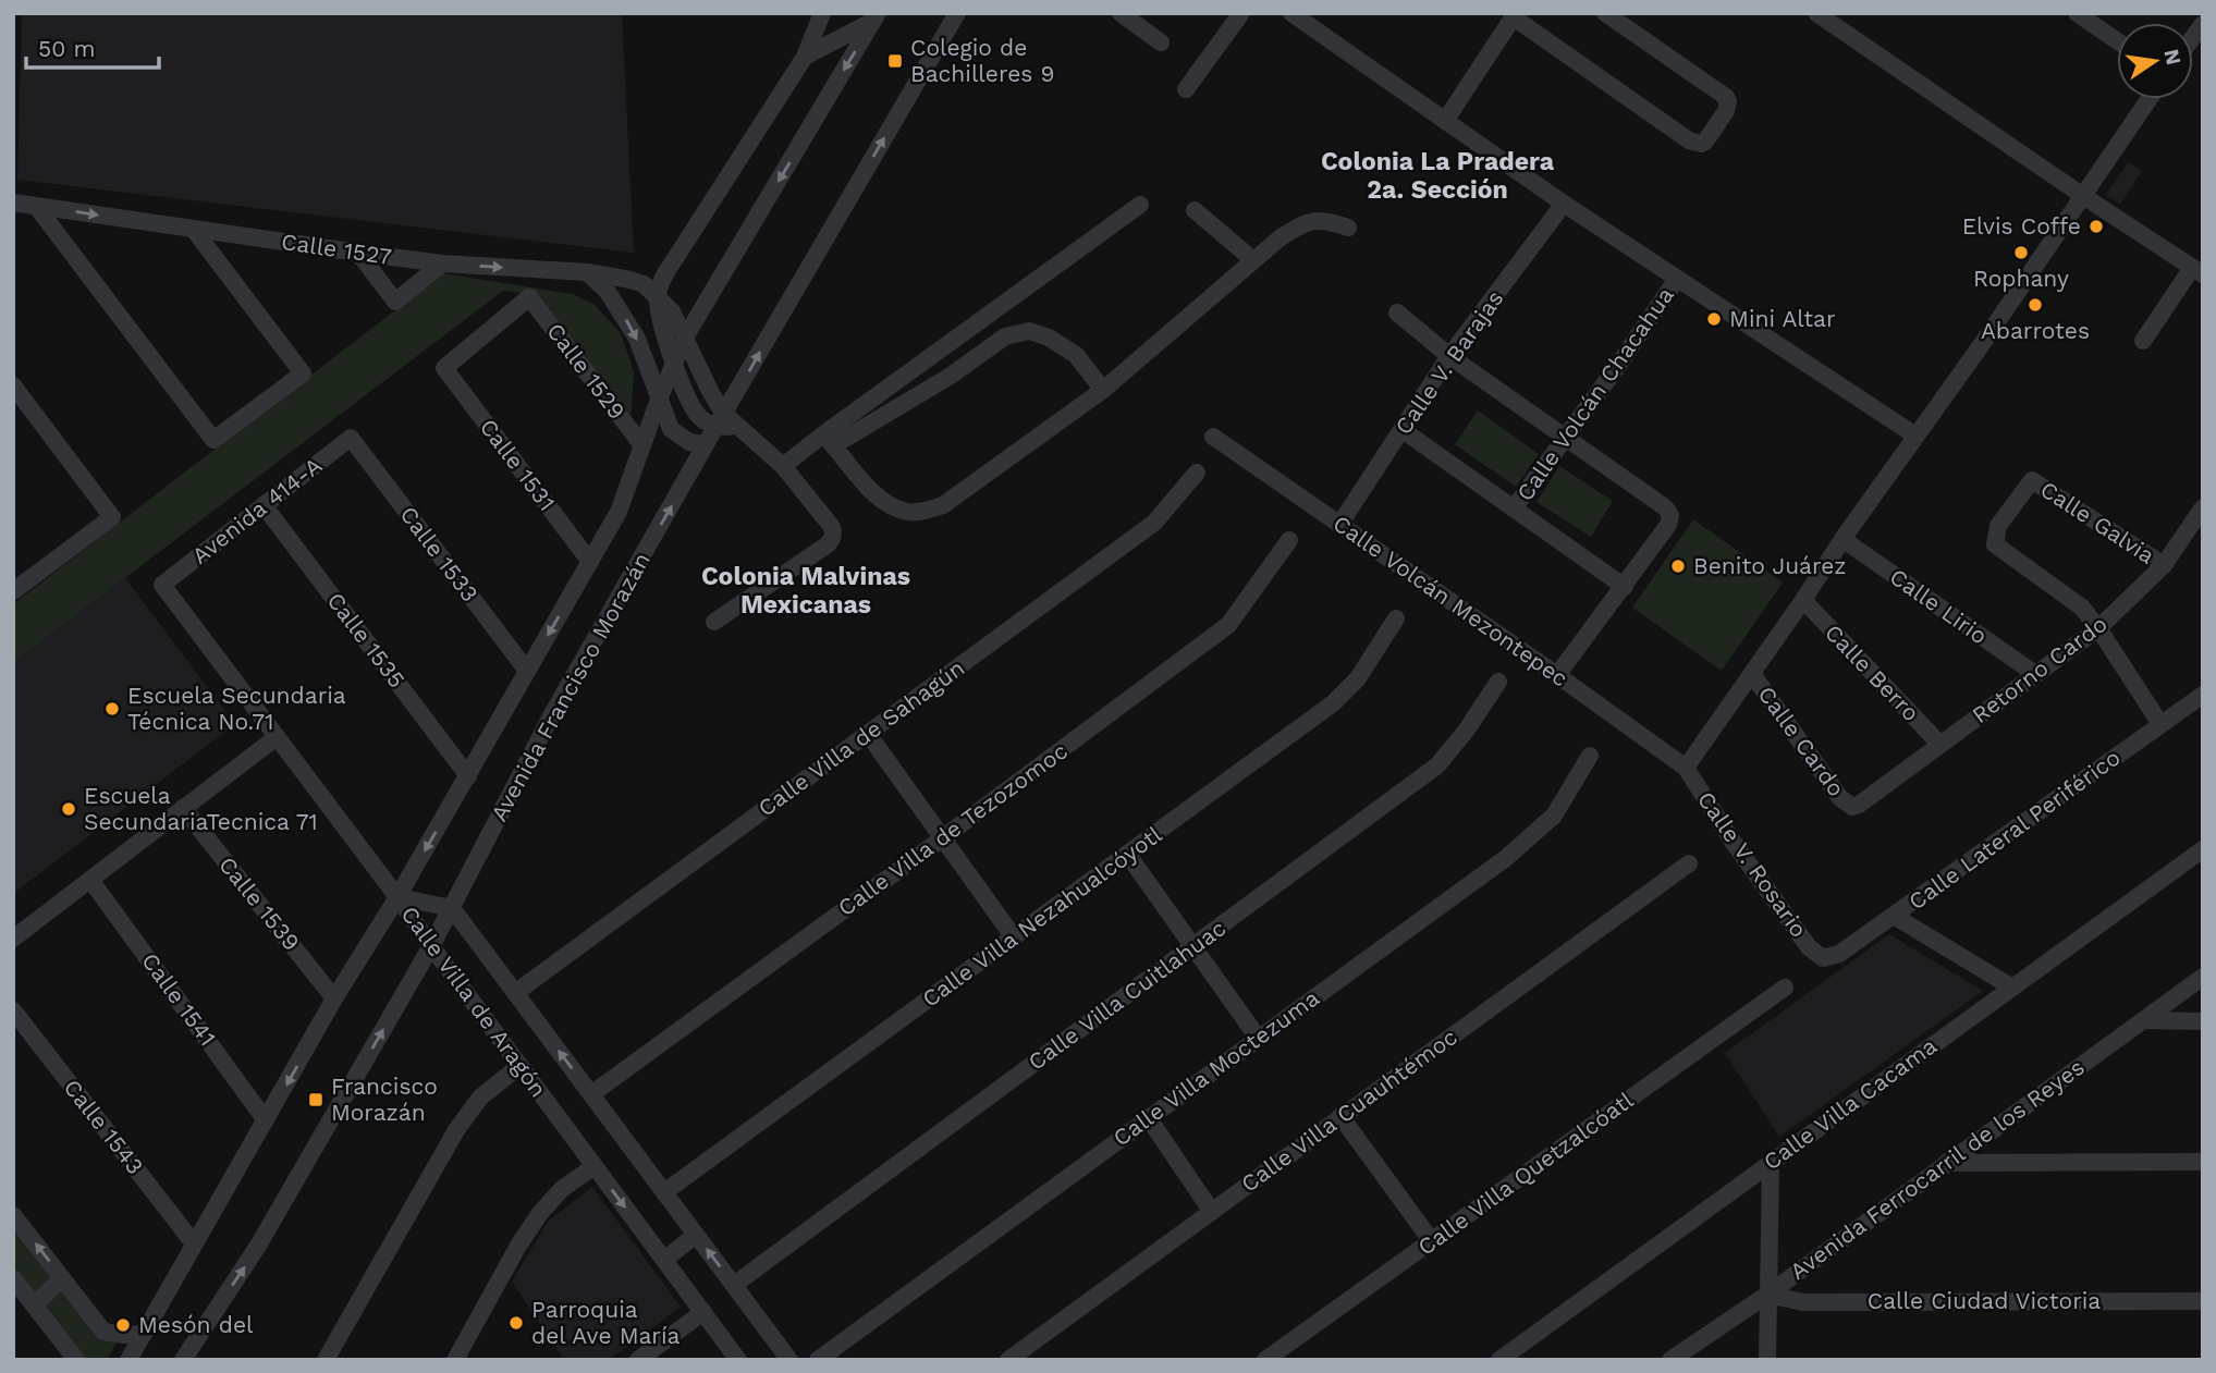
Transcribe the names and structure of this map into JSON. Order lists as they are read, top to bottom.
{
  "streets": {
    "street": [
      "Calle 1527",
      "Calle V. Barajas",
      "Calle 1529",
      "Calle Volcán Chacahua",
      "Calle 1531",
      "Avenida 414-A",
      "Calle Galvia",
      "Calle 1533",
      "Calle Volcán Mezontepec",
      "Calle Lirio",
      "Calle 1535",
      "Retorno Cardo",
      "Calle Berro",
      "Avenida Francisco Morazán",
      "Calle Villa de Sahagún",
      "Calle Cardo",
      "Calle Villa de Tezozomoc",
      "Calle Lateral Periférico",
      "Calle V. Rosario",
      "Calle 1539",
      "Calle Villa Nezahualcóyotl",
      "Calle Villa Cuitlahuac",
      "Calle 1541",
      "Calle Villa de Aragón",
      "Calle Villa Moctezuma",
      "Calle Villa Cacama",
      "Calle Villa Cuauhtémoc",
      "Calle 1543",
      "Avenida Ferrocarril de los Reyes",
      "Calle Villa Quetzalcóatl",
      "Calle Ciudad Victoria"
    ]
  },
  "crossings": [
    ["Calle 1527", "Avenida Francisco Morazán"],
    ["Calle V. Barajas", "Calle Volcán Mezontepec"],
    ["Calle 1529", "Calle 1531"],
    ["Calle 1529", "Avenida Francisco Morazán"],
    ["Calle 1531", "Avenida Francisco Morazán"],
    ["Avenida 414-A", "Calle 1533"],
    ["Avenida 414-A", "Calle 1535"],
    ["Calle Galvia", "Retorno Cardo"],
    ["Calle 1533", "Avenida Francisco Morazán"],
    ["Calle Volcán Mezontepec", "Calle V. Rosario"],
    ["Calle Lirio", "Retorno Cardo"],
    ["Calle 1535", "Avenida Francisco Morazán"],
    ["Retorno Cardo", "Calle Berro"],
    ["Retorno Cardo", "Calle Cardo"],
    ["Avenida Francisco Morazán", "Calle 1539"],
    ["Avenida Francisco Morazán", "Calle 1541"],
    ["Avenida Francisco Morazán", "Calle Villa de Aragón"],
    ["Avenida Francisco Morazán", "Calle 1543"],
    ["Calle Villa de Sahagún", "Calle Villa de Aragón"],
    ["Calle Villa de Tezozomoc", "Calle Villa de Aragón"],
    ["Calle Lateral Periférico", "Calle V. Rosario"],
    ["Calle Villa Nezahualcóyotl", "Calle Villa de Aragón"],
    ["Calle Villa Cuitlahuac", "Calle Villa de Aragón"],
    ["Avenida Ferrocarril de los Reyes", "Calle Ciudad Victoria"]
  ],
  "one_way": ["Calle 1527"],
  "districts": ["Colonia La Pradera 2a. Sección", "Colonia Malvinas Mexicanas"],
  "places": {
    "transit": ["Colegio de Bachilleres 9", "Francisco Morazán"],
    "other": [
      "Elvis Coffe",
      "Rophany",
      "Abarrotes",
      "Mini Altar",
      "Benito Juárez",
      "Escuela Secundaria Técnica No.71",
      "Escuela SecundariaTecnica 71",
      "Parroquia del Ave María",
      "Mesón del"
    ]
  },
  "scale_bar": "50 m",
  "north": "right"
}
